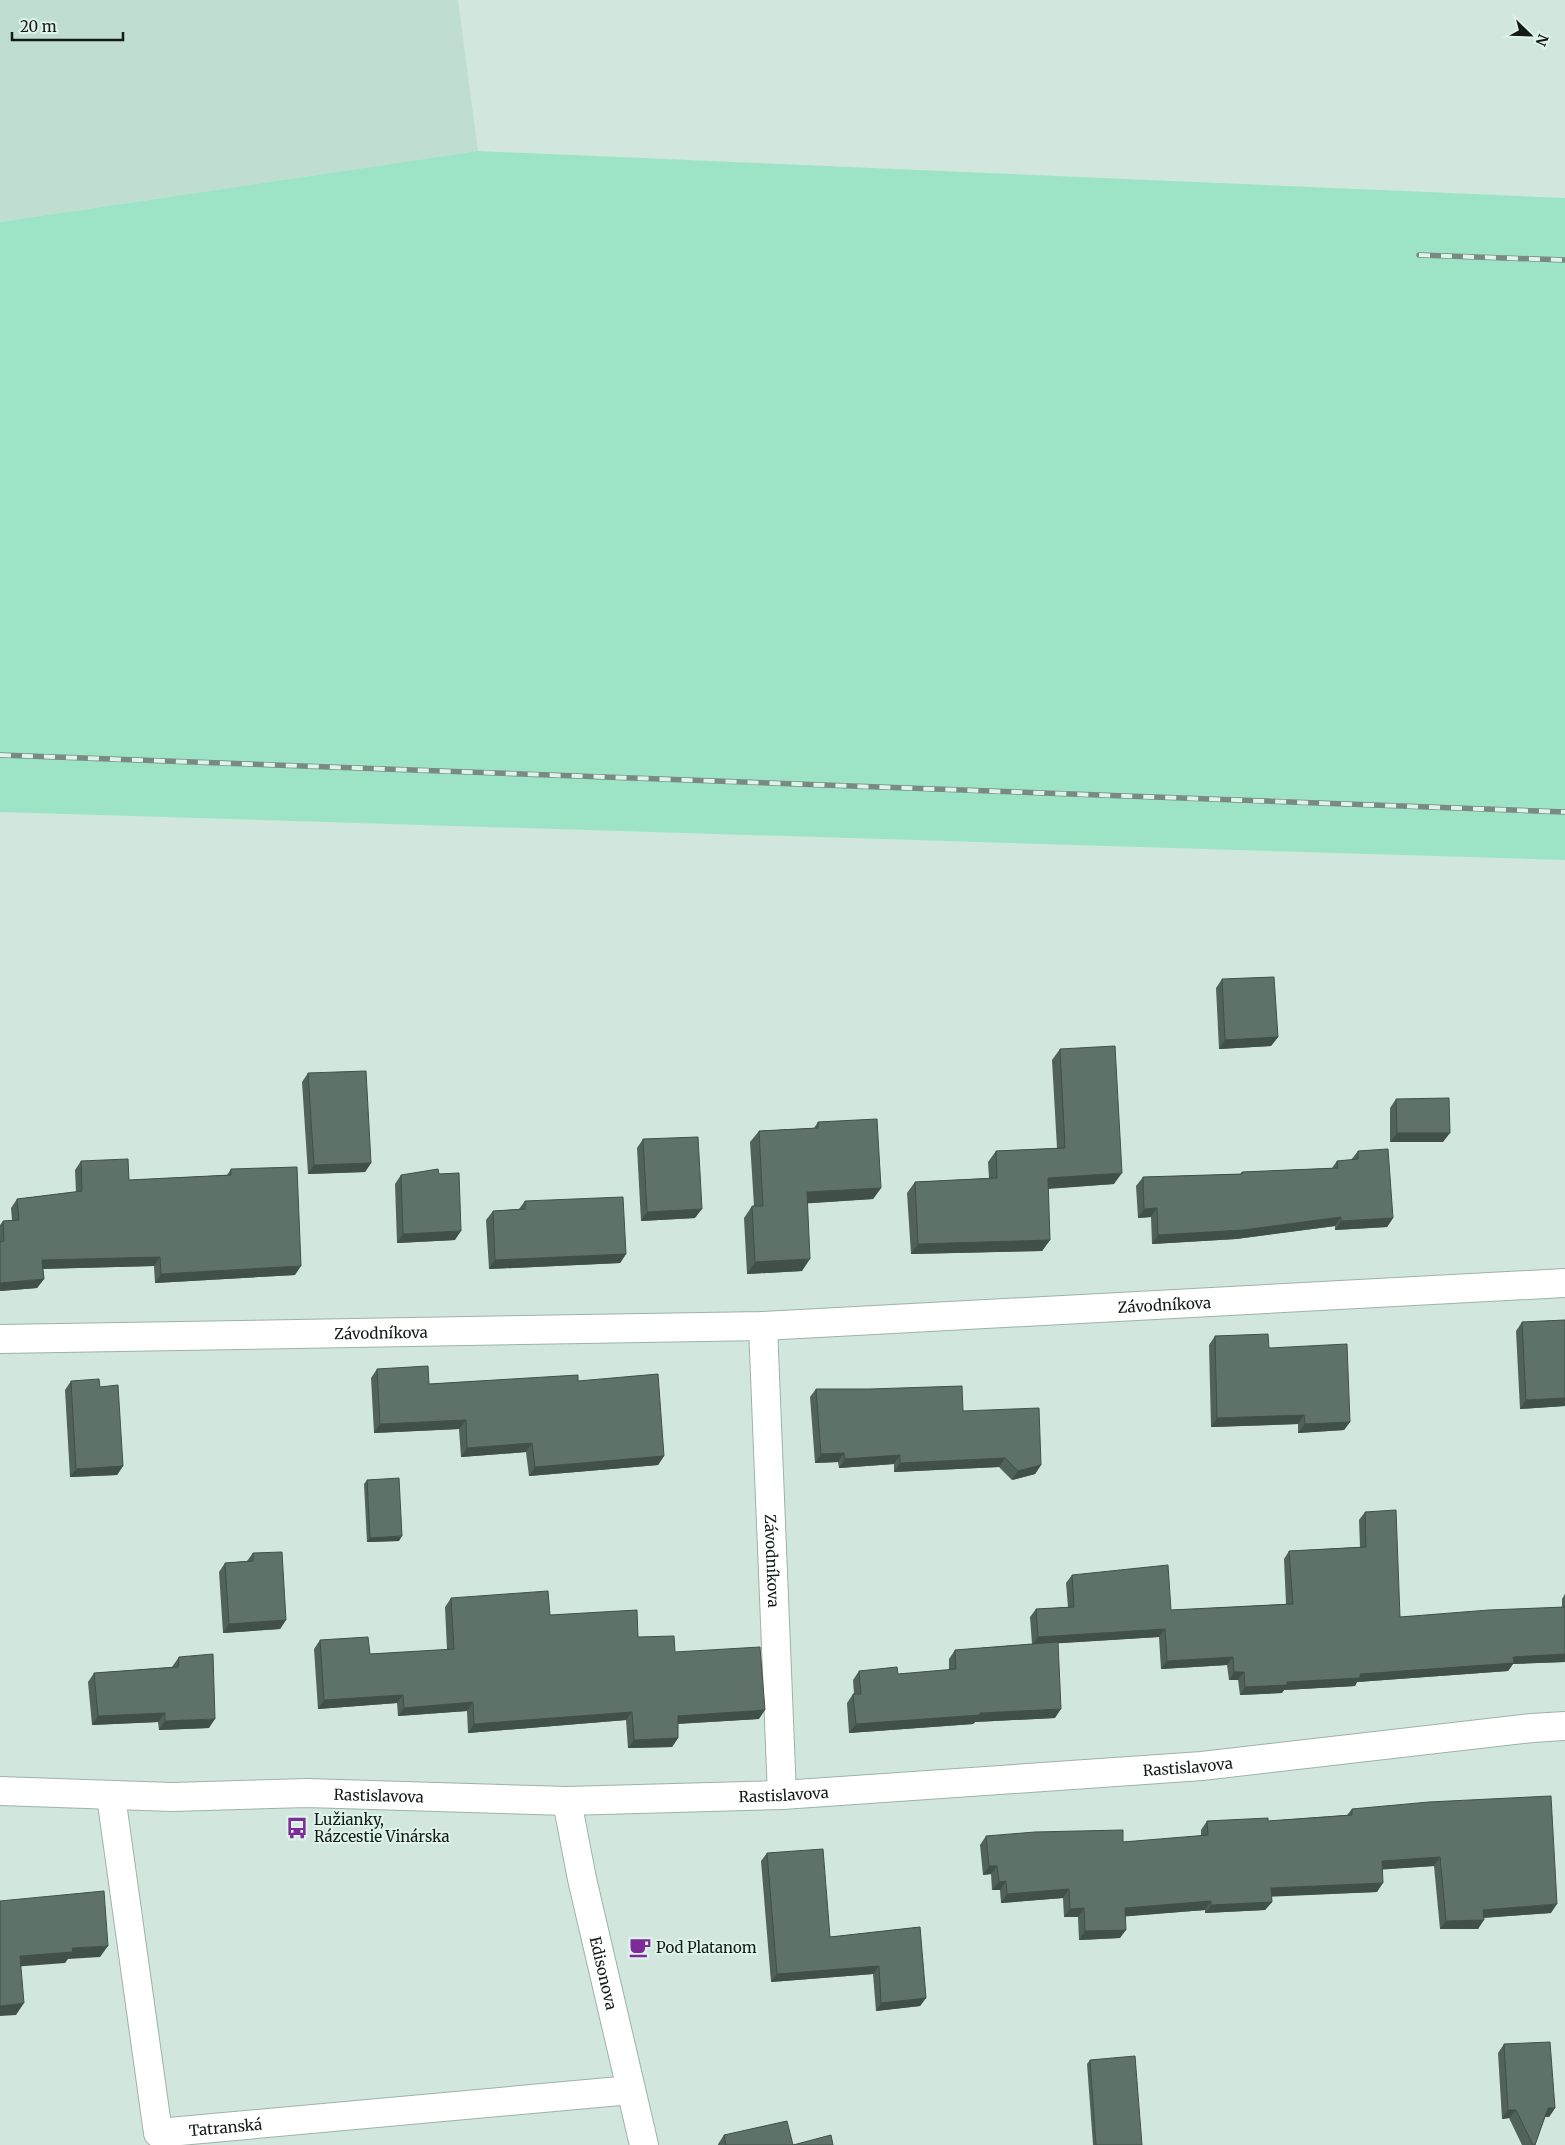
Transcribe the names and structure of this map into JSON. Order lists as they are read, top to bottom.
{
  "streets": {
    "street": [
      "Závodníkova",
      "Rastislavova",
      "Edisonova",
      "Tatranská"
    ]
  },
  "crossings": [
    ["Závodníkova", "Rastislavova"],
    ["Rastislavova", "Edisonova"],
    ["Rastislavova", "Tatranská"],
    ["Edisonova", "Tatranská"]
  ],
  "places": {
    "bus stop": ["Lužianky, Rázcestie Vinárska"],
    "cafe": ["Pod Platanom"]
  },
  "scale_bar": "20 m",
  "north": "bottom right"
}
